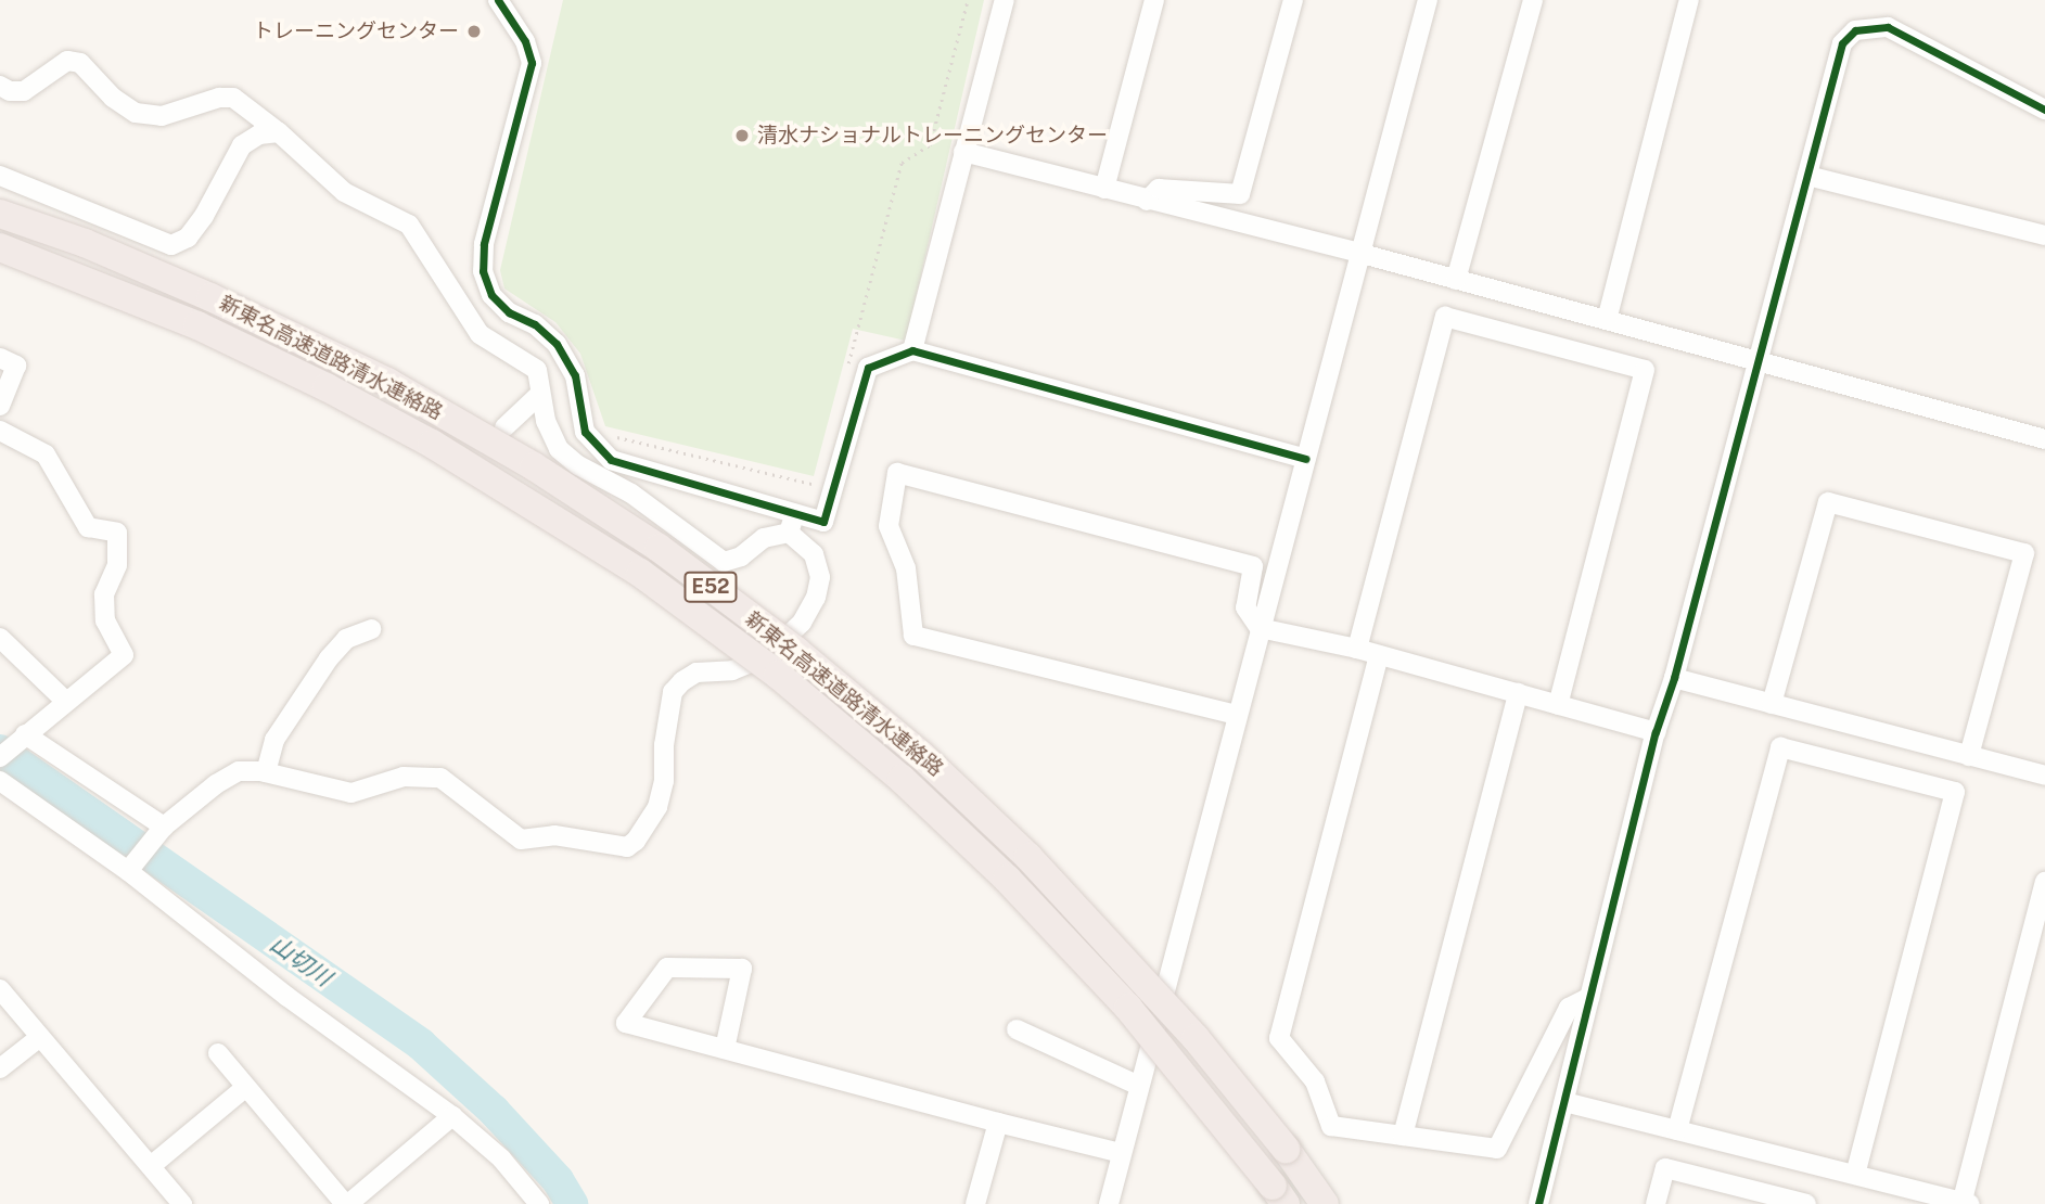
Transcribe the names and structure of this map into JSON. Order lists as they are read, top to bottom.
{
  "streets": {
    "highway": ["新東名高速道路清水連絡路", "E52"]
  },
  "water": ["山切川"],
  "places": ["トレーニングセンター", "清水ナショナルトレーニングセンター"]
}
